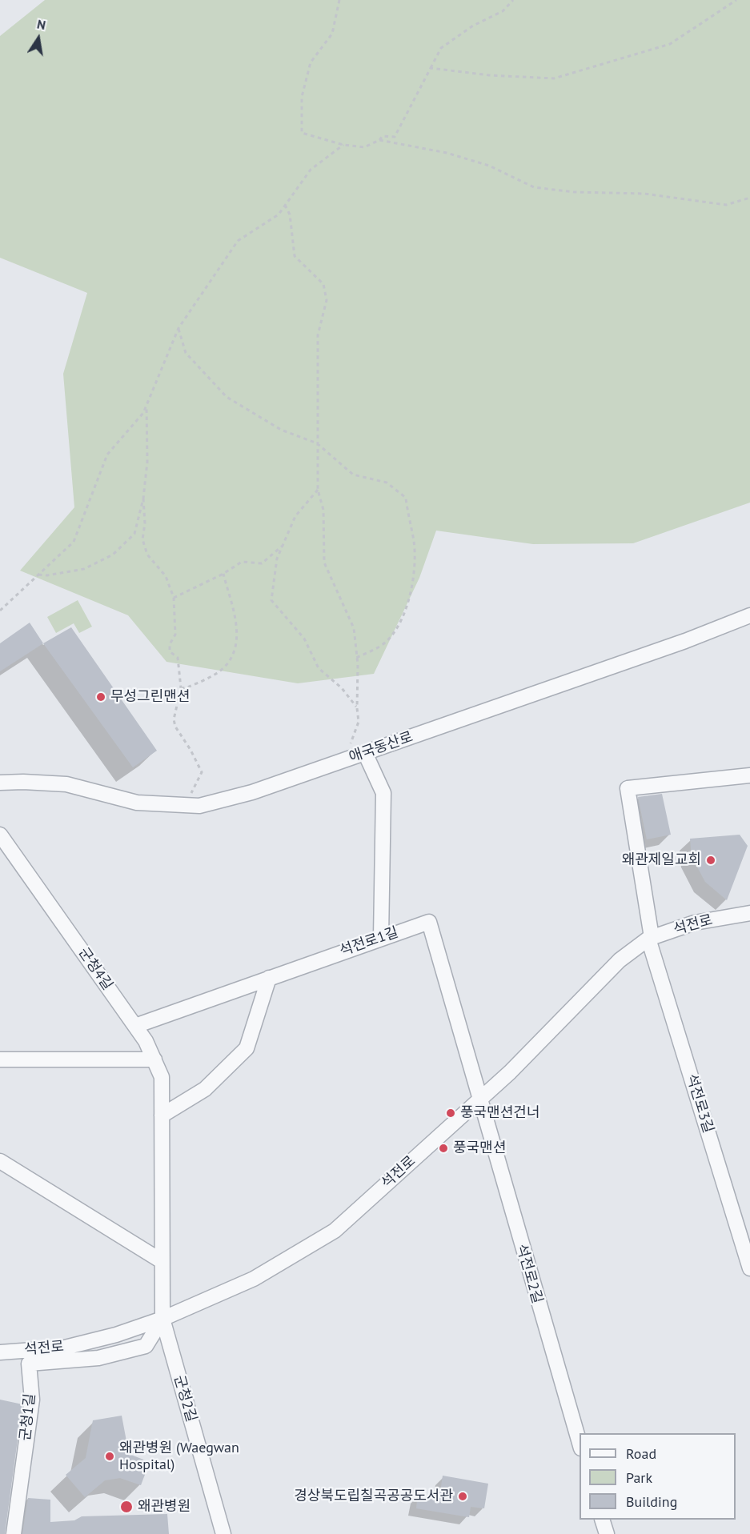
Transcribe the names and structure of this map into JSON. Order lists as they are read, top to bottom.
{
  "streets": {
    "street": [
      "애국동산로",
      "석전로",
      "석전로1길",
      "군청4길",
      "석전로3길",
      "석전로2길",
      "군청2길",
      "군청1길"
    ]
  },
  "crossings": [
    ["석전로", "석전로1길"],
    ["석전로", "군청4길"],
    ["석전로", "석전로3길"],
    ["석전로", "석전로2길"],
    ["석전로", "군청2길"],
    ["석전로", "군청1길"],
    ["석전로1길", "군청4길"],
    ["석전로1길", "석전로2길"],
    ["군청4길", "군청2길"],
    ["군청4길", "군청1길"],
    ["군청2길", "군청1길"]
  ],
  "places": [
    "무성그린맨션",
    "왜관제일교회",
    "풍국맨션건너",
    "풍국맨션",
    "왜관병원 (Waegwan Hospital)",
    "경상북도립칠곡공공도서관",
    "왜관병원"
  ],
  "legend": ["Road", "Park", "Building"],
  "north": "top"
}
